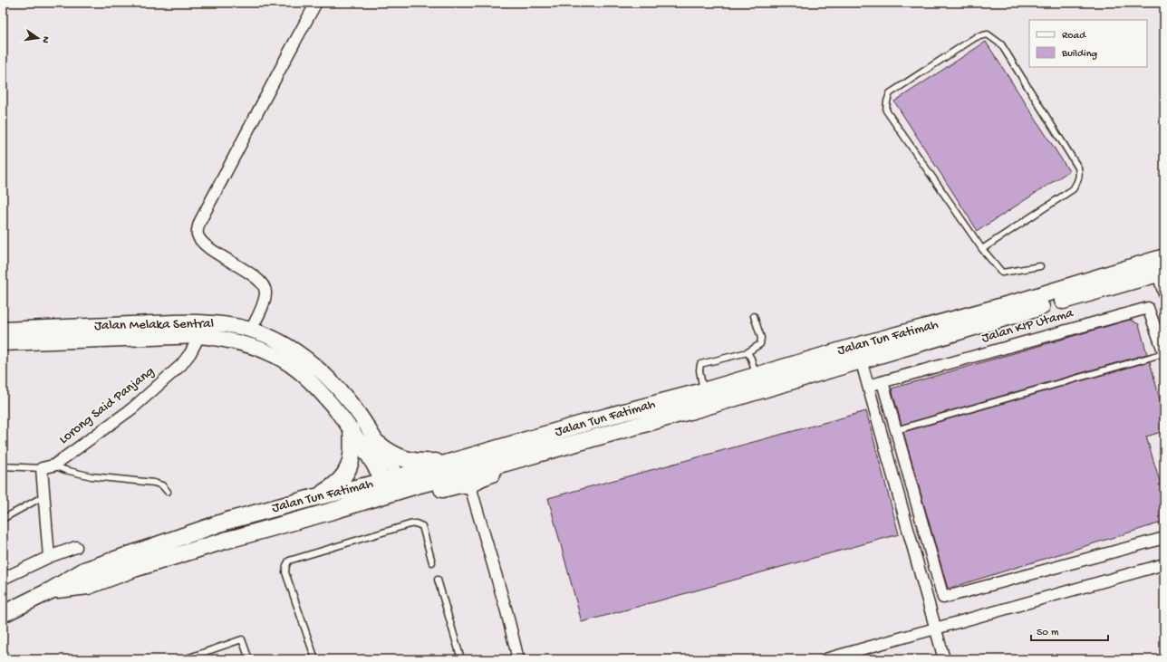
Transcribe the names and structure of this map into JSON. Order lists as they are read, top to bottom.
{
  "streets": {
    "main road": ["Jalan Tun Fatimah"],
    "street": ["Jalan Melaka Sentral", "Jalan KIP Utama", "Lorong Said Panjang"]
  },
  "crossings": [
    ["Jalan Melaka Sentral", "Jalan Tun Fatimah"],
    ["Jalan Melaka Sentral", "Lorong Said Panjang"]
  ],
  "legend": ["Road", "Building"],
  "scale_bar": "50 m",
  "north": "right"
}
